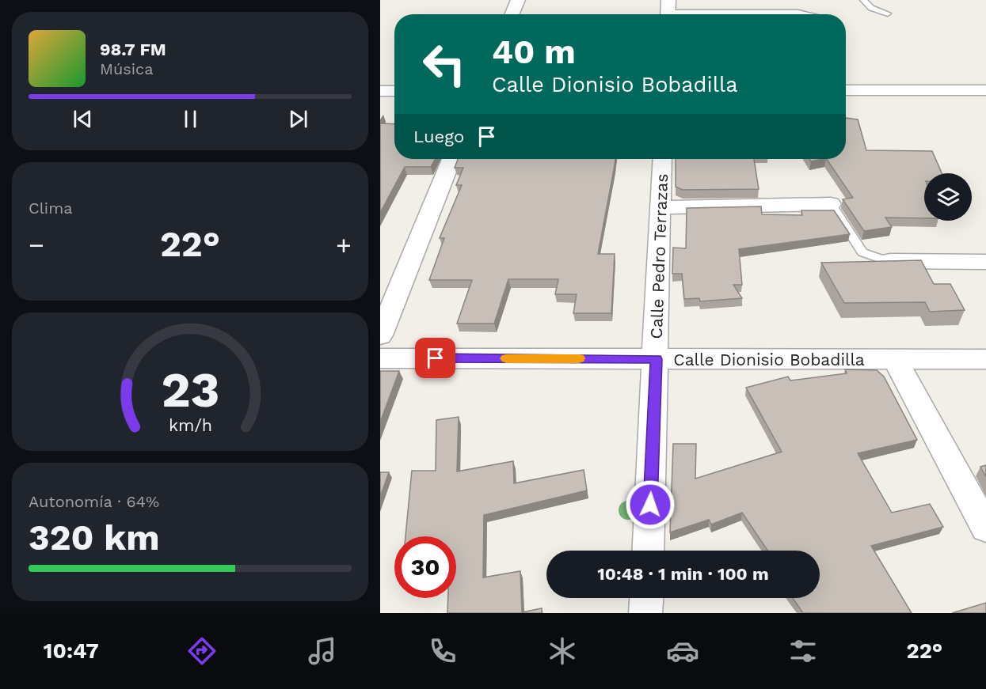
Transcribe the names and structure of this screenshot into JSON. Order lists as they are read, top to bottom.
{
  "streets": {
    "street": ["Calle Pedro Terrazas", "Calle Dionisio Bobadilla"]
  },
  "crossings": [
    ["Calle Pedro Terrazas", "Calle Dionisio Bobadilla"]
  ],
  "page": {
    "turn": ["40 m", "Calle Dionisio Bobadilla"],
    "song": ["98.7 FM", "Música"],
    "then": "Luego",
    "tile": [
      "Clima",
      ["Autonomía · 64%", "320 km"]
    ],
    "heat": ["−", "22°", "+"],
    "limit": "30",
    "trip": "10:48 · 1 min · 100 m",
    "tabs": ["10:47", "22°"],
    "gauge": ["23", "km/h"]
  }
}
